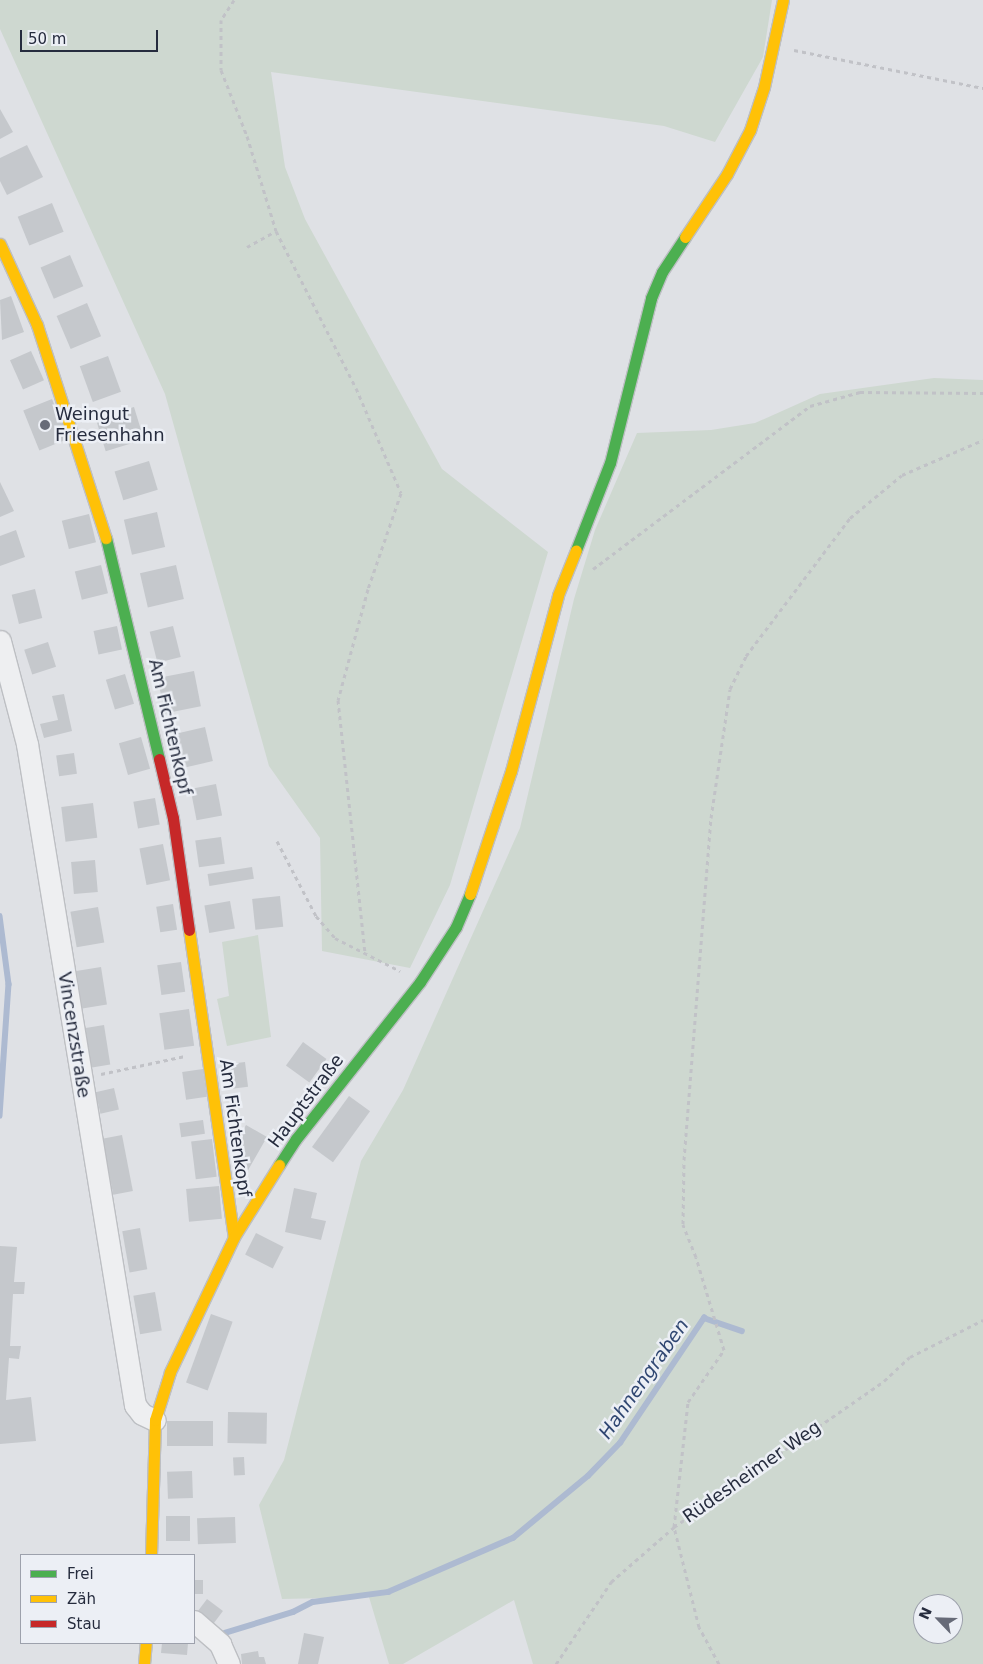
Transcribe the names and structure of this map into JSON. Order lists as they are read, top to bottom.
{
  "streets": {
    "street": ["Am Fichtenkopf", "Vincenzstraße", "Hauptstraße"],
    "path": ["Rüdesheimer Weg"]
  },
  "crossings": [
    ["Am Fichtenkopf", "Hauptstraße"],
    ["Vincenzstraße", "Hauptstraße"]
  ],
  "water": ["Hahnengraben"],
  "places": ["Weingut Friesenhahn"],
  "legend": ["Frei", "Zäh", "Stau"],
  "scale_bar": "50 m",
  "north": "top left"
}
